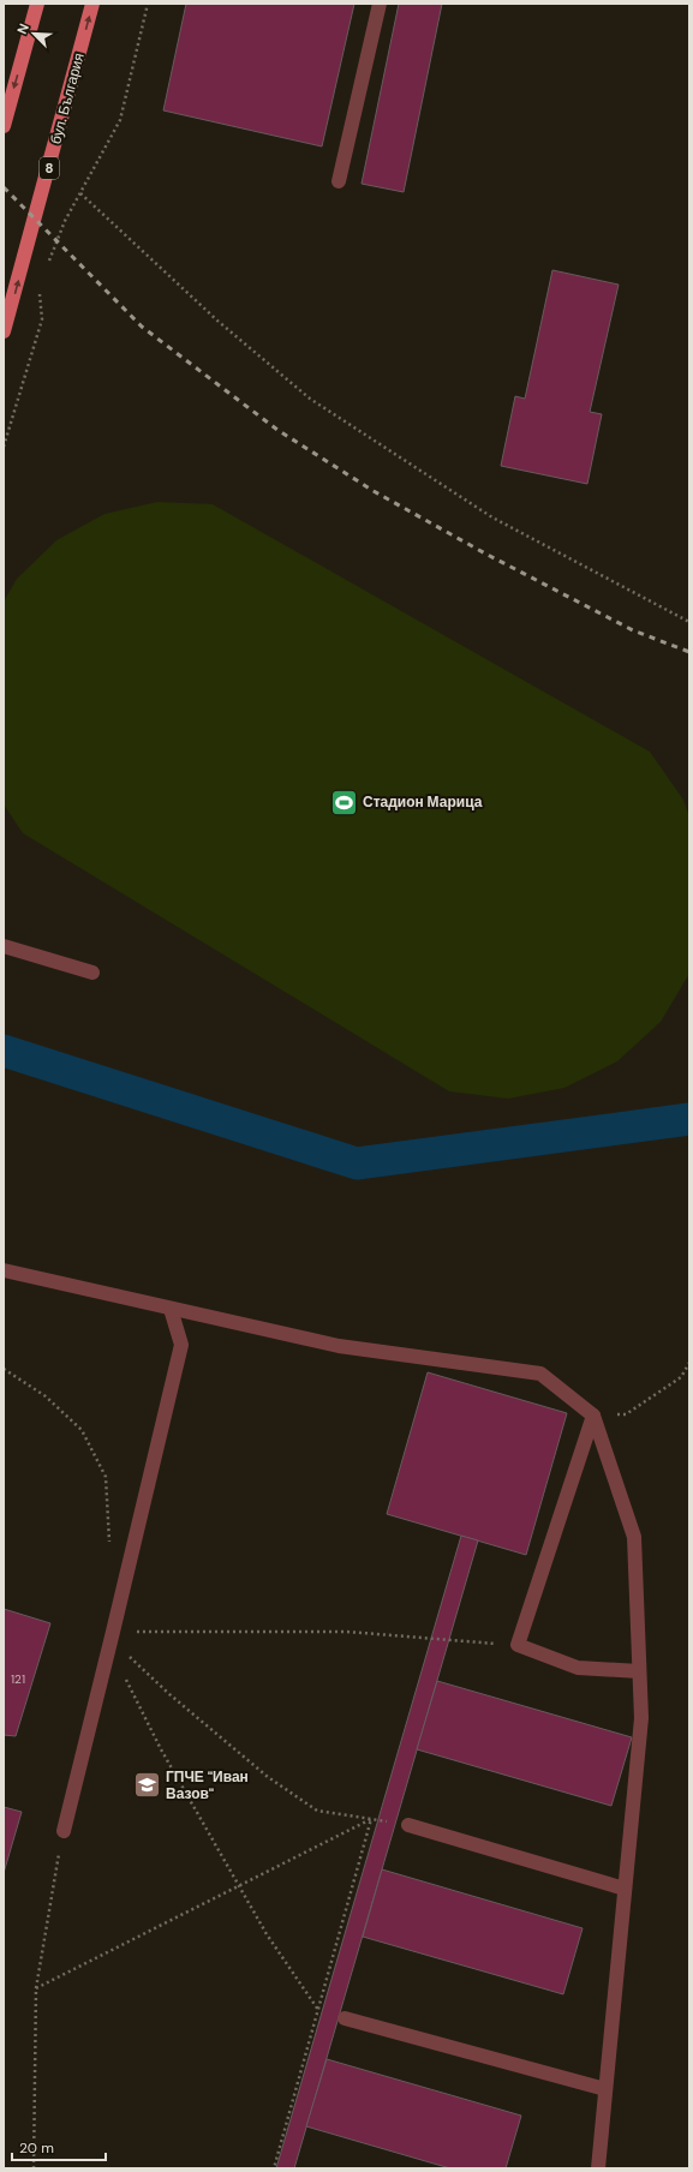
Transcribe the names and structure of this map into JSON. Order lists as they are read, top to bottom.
{
  "streets": {
    "main road": ["бул. България", "8"]
  },
  "places": {
    "sports": ["Стадион Марица"],
    "school or university": ["ГПЧЕ \"Иван Вазов\""]
  },
  "house_numbers": ["121"],
  "scale_bar": "20 m",
  "north": "top left"
}
